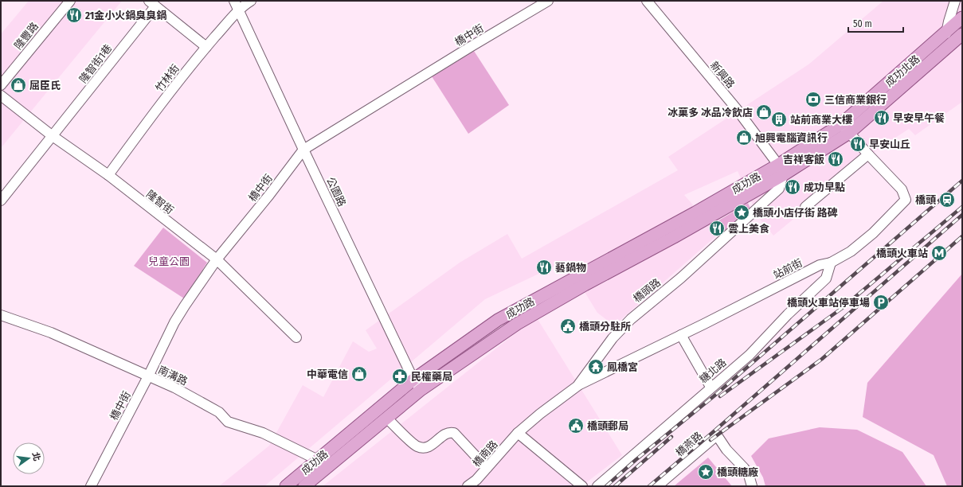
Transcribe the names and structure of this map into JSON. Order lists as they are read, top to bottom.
{
  "streets": {
    "main road": ["成功北路", "成功路"],
    "street": [
      "橋中街",
      "隆豐路",
      "隆智街1巷",
      "新興路",
      "竹林街",
      "公園路",
      "隆智街",
      "站前街",
      "橋頭路",
      "糖北路",
      "南溝路",
      "橋燕路",
      "橋南路"
    ]
  },
  "crossings": [
    ["橋中街", "公園路"],
    ["橋中街", "隆智街"],
    ["橋中街", "南溝路"],
    ["隆智街1巷", "隆智街"],
    ["成功北路", "新興路"],
    ["成功北路", "成功路"],
    ["成功北路", "站前街"],
    ["成功北路", "橋頭路"],
    ["新興路", "成功路"],
    ["新興路", "橋頭路"],
    ["竹林街", "公園路"],
    ["竹林街", "隆智街"],
    ["成功路", "公園路"],
    ["成功路", "橋頭路"],
    ["成功路", "南溝路"],
    ["站前街", "橋頭路"],
    ["站前街", "糖北路"],
    ["橋頭路", "橋南路"]
  ],
  "parks": ["兒童公園"],
  "places": {
    "restaurant": [
      "21金小火鍋臭臭鍋",
      "早安早午餐",
      "早安山丘",
      "吉祥客飯",
      "成功早點",
      "雲上美食",
      "藝鍋物"
    ],
    "shop": [
      "屈臣氏",
      "冰菓多 冰品冷飲店",
      "旭興電腦資訊行",
      "中華電信"
    ],
    "bank": ["三信商業銀行"],
    "building": ["站前商業大樓"],
    "station": ["橋頭"],
    "place": ["橋頭小店仔街 路碑", "橋頭糖廠"],
    "metro station": ["橋頭火車站"],
    "parking": ["橋頭火車站停車場"],
    "public building": ["橋頭分駐所", "橋頭郵局"],
    "temple": ["鳳橋宮"],
    "pharmacy": ["民權藥局"]
  },
  "scale_bar": "50 m",
  "north": "right"
}
